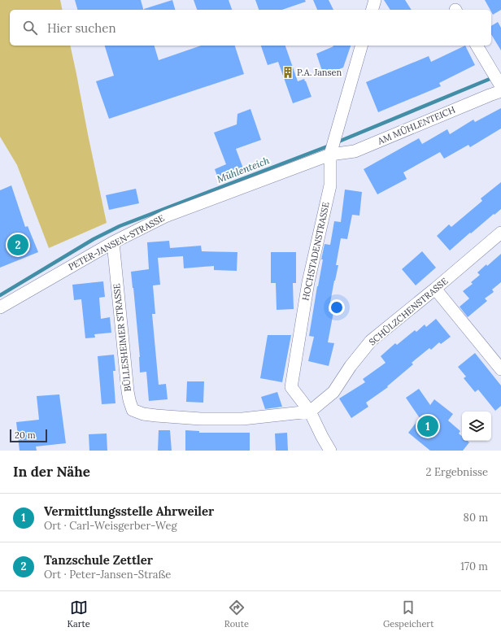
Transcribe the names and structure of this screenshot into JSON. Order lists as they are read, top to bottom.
{
  "streets": {
    "street": [
      "AM MÜHLENTEICH",
      "PETER-JANSEN-STRASSE",
      "HOCHSTADENSTRASSE",
      "SCHÜLZCHENSTRASSE",
      "BÜLLESHEIMER STRASSE"
    ]
  },
  "crossings": [
    ["AM MÜHLENTEICH", "PETER-JANSEN-STRASSE"],
    ["AM MÜHLENTEICH", "HOCHSTADENSTRASSE"],
    ["PETER-JANSEN-STRASSE", "HOCHSTADENSTRASSE"],
    ["PETER-JANSEN-STRASSE", "BÜLLESHEIMER STRASSE"],
    ["HOCHSTADENSTRASSE", "SCHÜLZCHENSTRASSE"],
    ["HOCHSTADENSTRASSE", "BÜLLESHEIMER STRASSE"],
    ["SCHÜLZCHENSTRASSE", "BÜLLESHEIMER STRASSE"]
  ],
  "water": ["Mühlenteich"],
  "places": {
    "building": ["P.A. Jansen"]
  },
  "scale_bar": "20 m",
  "page": {
    "search": "Hier suchen",
    "pins": ["2", "1"],
    "scale": "20 m",
    "heading": ["In der Nähe", "2 Ergebnisse"],
    "list": [
      {
        "mark": "1",
        "name": "Vermittlungsstelle Ahrweiler",
        "note": "Ort · Carl-Weisgerber-Weg",
        "value": "80 m"
      },
      {
        "mark": "2",
        "name": "Tanzschule Zettler",
        "note": "Ort · Peter-Jansen-Straße",
        "value": "170 m"
      }
    ],
    "nav": ["Karte", "Route", "Gespeichert"]
  }
}
